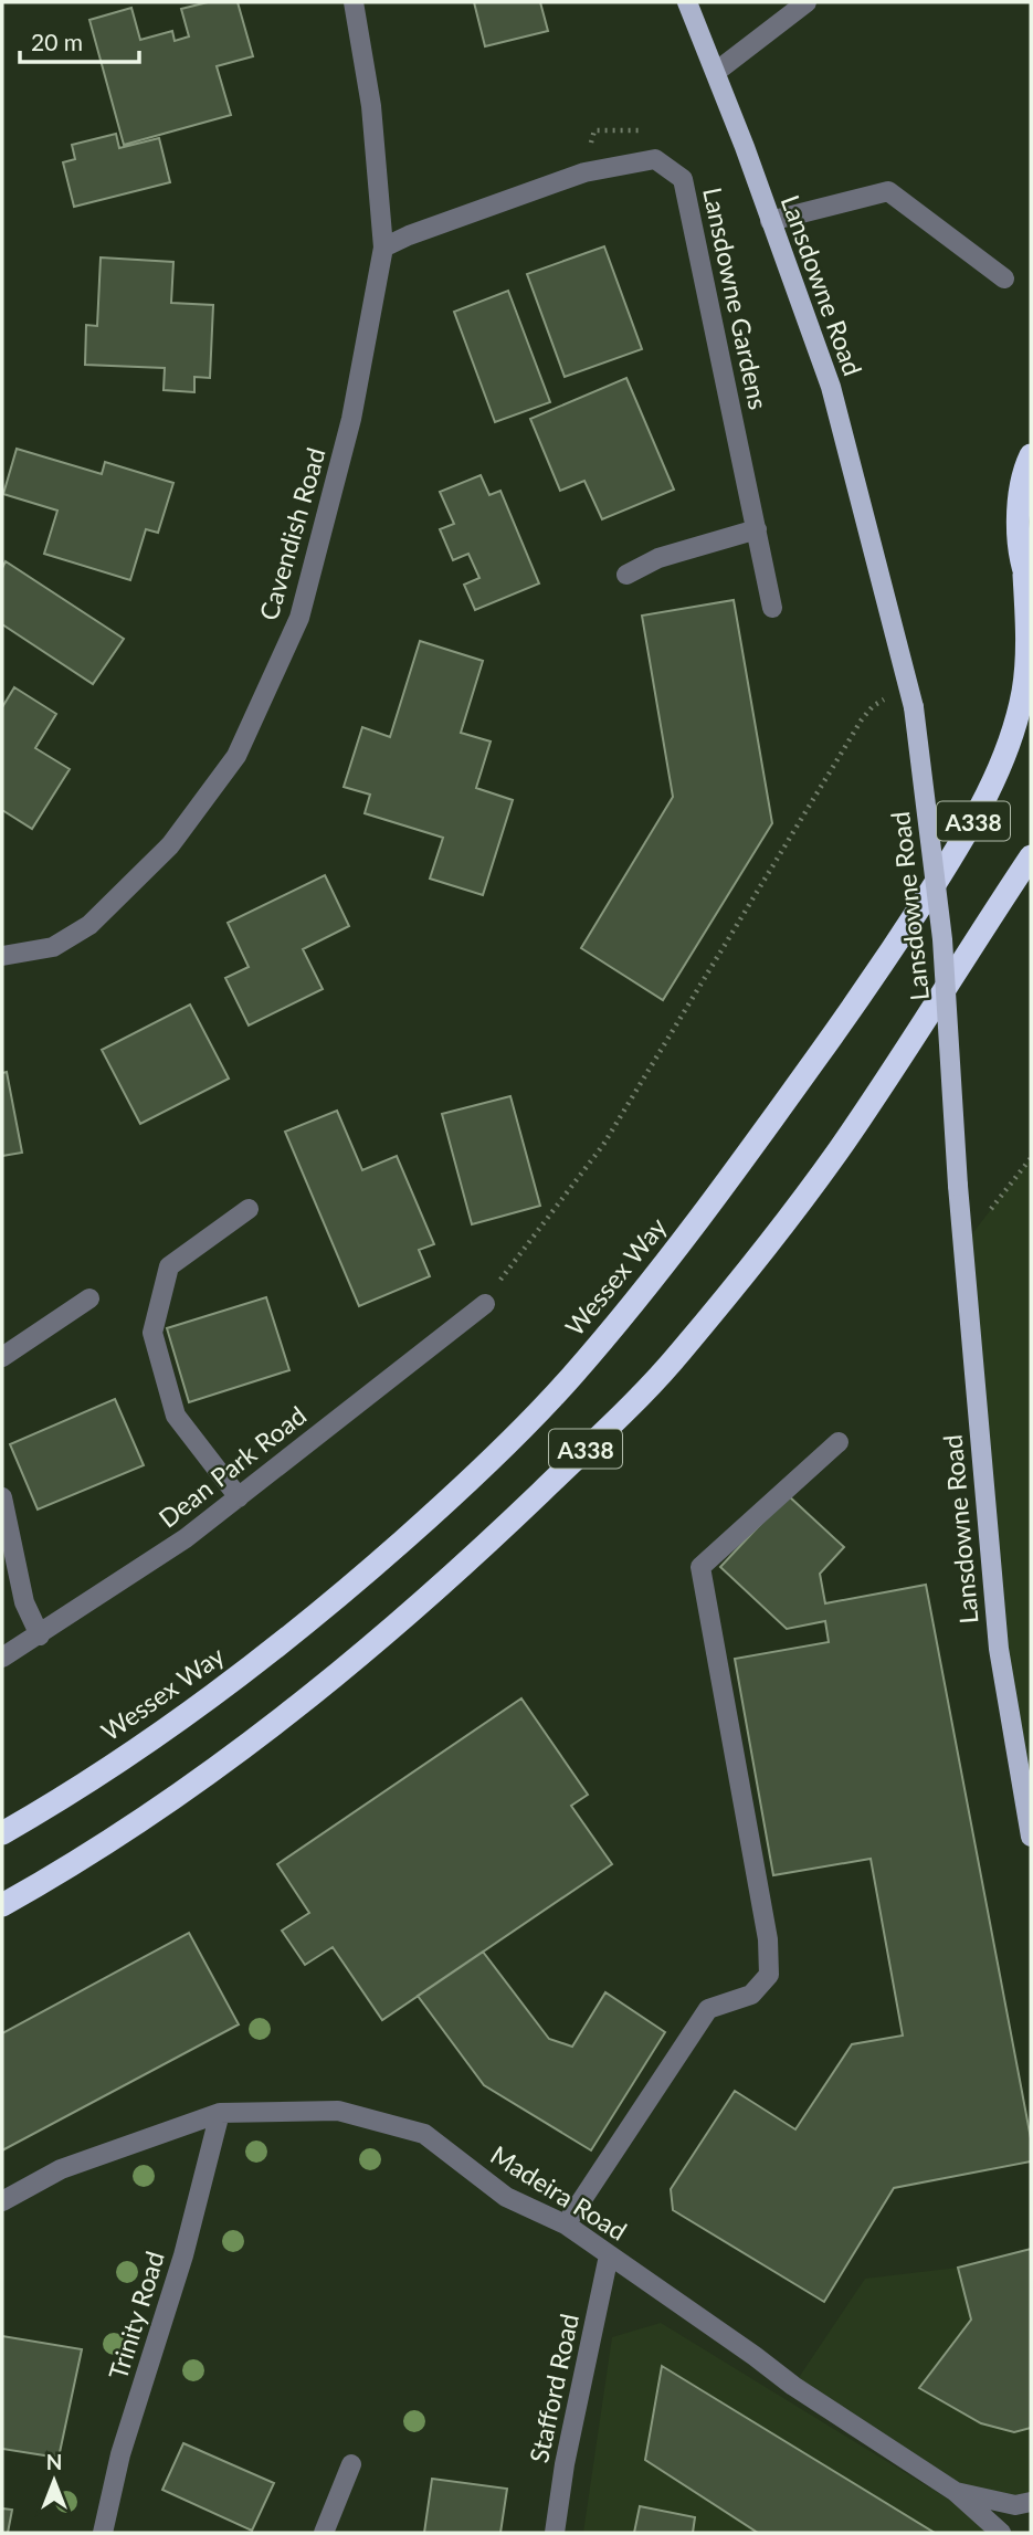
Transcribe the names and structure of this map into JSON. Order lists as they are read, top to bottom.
{
  "streets": {
    "highway": ["A338", "Wessex Way"],
    "main road": ["Lansdowne Road"],
    "street": [
      "Lansdowne Gardens",
      "Cavendish Road",
      "Dean Park Road",
      "Madeira Road",
      "Trinity Road",
      "Stafford Road"
    ]
  },
  "crossings": [
    ["Lansdowne Gardens", "Cavendish Road"],
    ["Madeira Road", "Trinity Road"],
    ["Madeira Road", "Stafford Road"]
  ],
  "scale_bar": "20 m",
  "north": "top"
}
